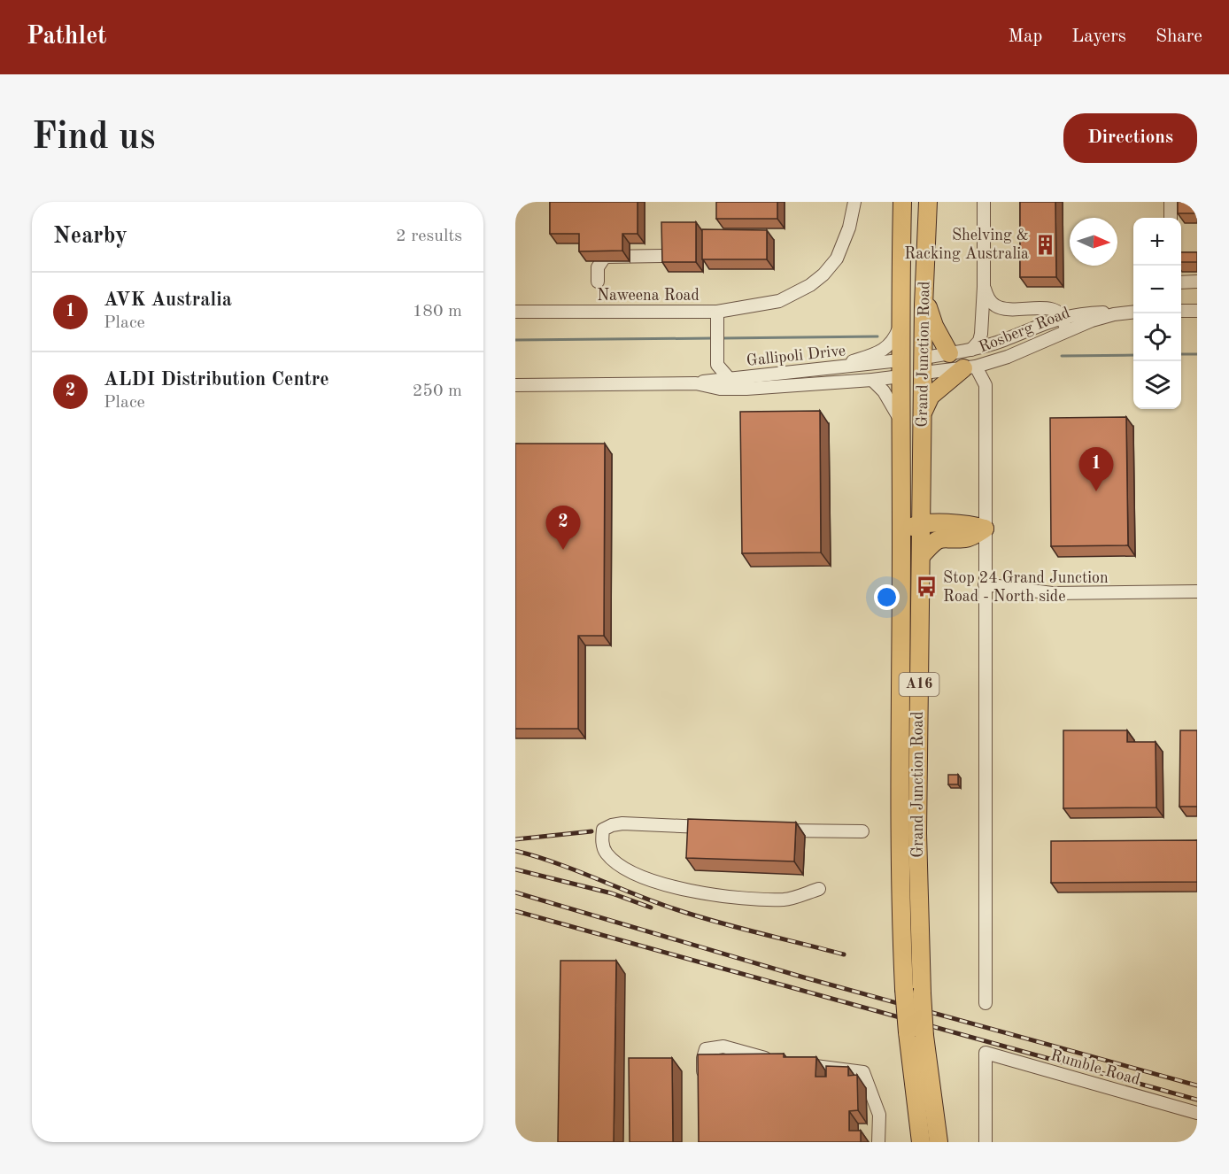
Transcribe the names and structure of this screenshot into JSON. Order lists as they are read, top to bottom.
{
  "streets": {
    "highway": ["Grand Junction Road", "A16"],
    "street": [
      "Naweena Road",
      "Rosberg Road",
      "Gallipoli Drive",
      "Rumble Road"
    ]
  },
  "crossings": [
    ["Rosberg Road", "Grand Junction Road"],
    ["Grand Junction Road", "Gallipoli Drive"]
  ],
  "places": {
    "building": ["Shelving & Racking Australia"],
    "bus stop": ["Stop 24 Grand Junction Road - North side"]
  },
  "north": "right",
  "page": {
    "header": "Pathlet",
    "nav": ["Map", "Layers", "Share"],
    "buttons": "Directions",
    "title": "Find us",
    "heading": ["Nearby", "2 results"],
    "map_buttons": ["+", "−"],
    "list": [
      {
        "mark": "1",
        "name": "AVK Australia",
        "note": "Place",
        "value": "180 m"
      },
      {
        "mark": "2",
        "name": "ALDI Distribution Centre",
        "note": "Place",
        "value": "250 m"
      }
    ],
    "pins": ["1", "2"]
  }
}
